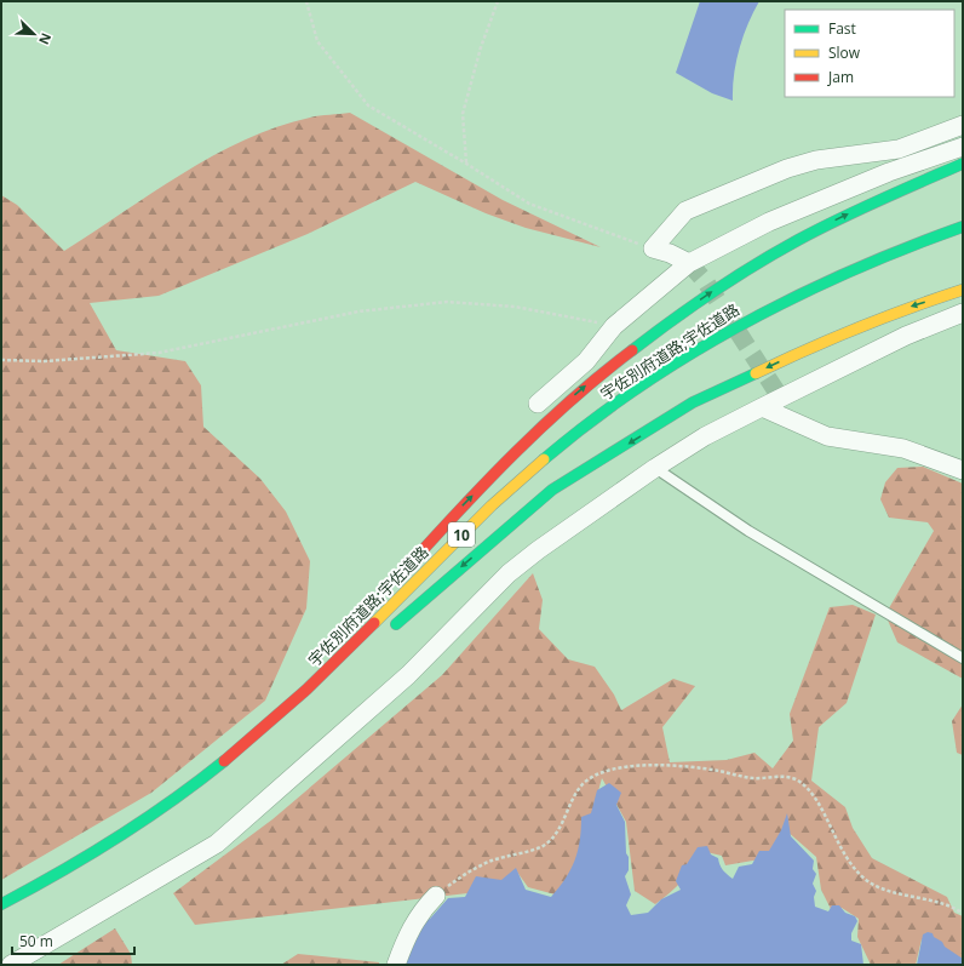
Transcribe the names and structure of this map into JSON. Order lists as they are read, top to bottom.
{
  "streets": {
    "highway": ["宇佐別府道路;宇佐道路", "10"]
  },
  "legend": ["Fast", "Slow", "Jam"],
  "scale_bar": "50 m",
  "north": "bottom right"
}
